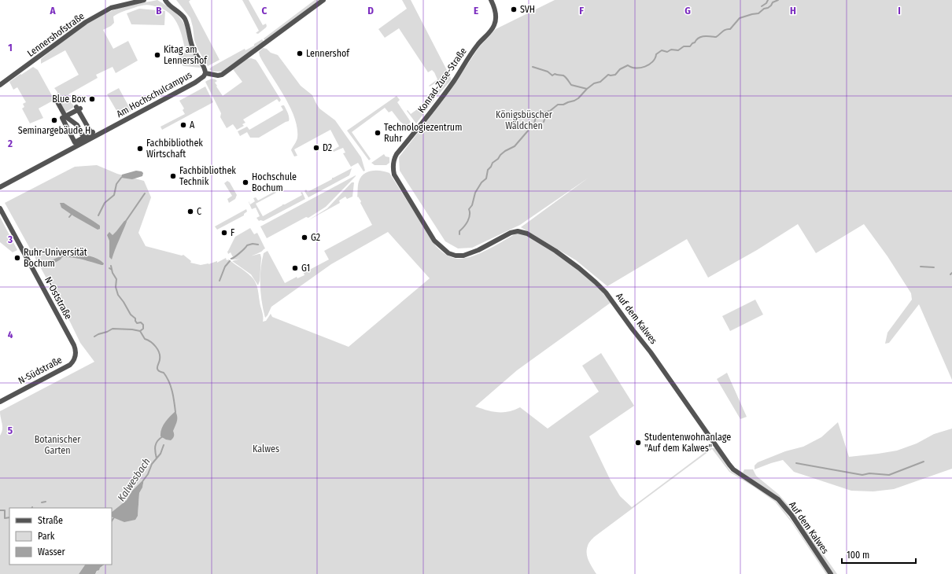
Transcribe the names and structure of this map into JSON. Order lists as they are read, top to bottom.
{
  "streets": {
    "street": [
      "Lennershofstraße",
      "Konrad-Zuse-Straße",
      "Am Hochschulcampus",
      "N-Oststraße",
      "Auf dem Kalwes",
      "N-Südstraße"
    ]
  },
  "crossings": [
    ["Konrad-Zuse-Straße", "Auf dem Kalwes"],
    ["N-Oststraße", "N-Südstraße"]
  ],
  "water": ["Kalwesbach"],
  "parks": ["Königsbüscher Wäldchen", "Botanischer Garten", "Kalwes"],
  "places": [
    "SVH",
    "Lennershof",
    "Kitag am Lennershof",
    "Blue Box",
    "Seminargebäude H",
    "A",
    "Technologiezentrum Ruhr",
    "D2",
    "Fachbibliothek Wirtschaft",
    "Fachbibliothek Technik",
    "Hochschule Bochum",
    "C",
    "F",
    "G2",
    "Ruhr-Universität Bochum",
    "G1",
    "Studentenwohnanlage \"Auf dem Kalwes\""
  ],
  "legend": ["Straße", "Park", "Wasser"],
  "scale_bar": "100 m",
  "grid": {
    "columns": [
      "A",
      "B",
      "C",
      "D",
      "E",
      "F",
      "G",
      "H",
      "I"
    ],
    "rows": [
      "1",
      "2",
      "3",
      "4",
      "5"
    ]
  }
}
